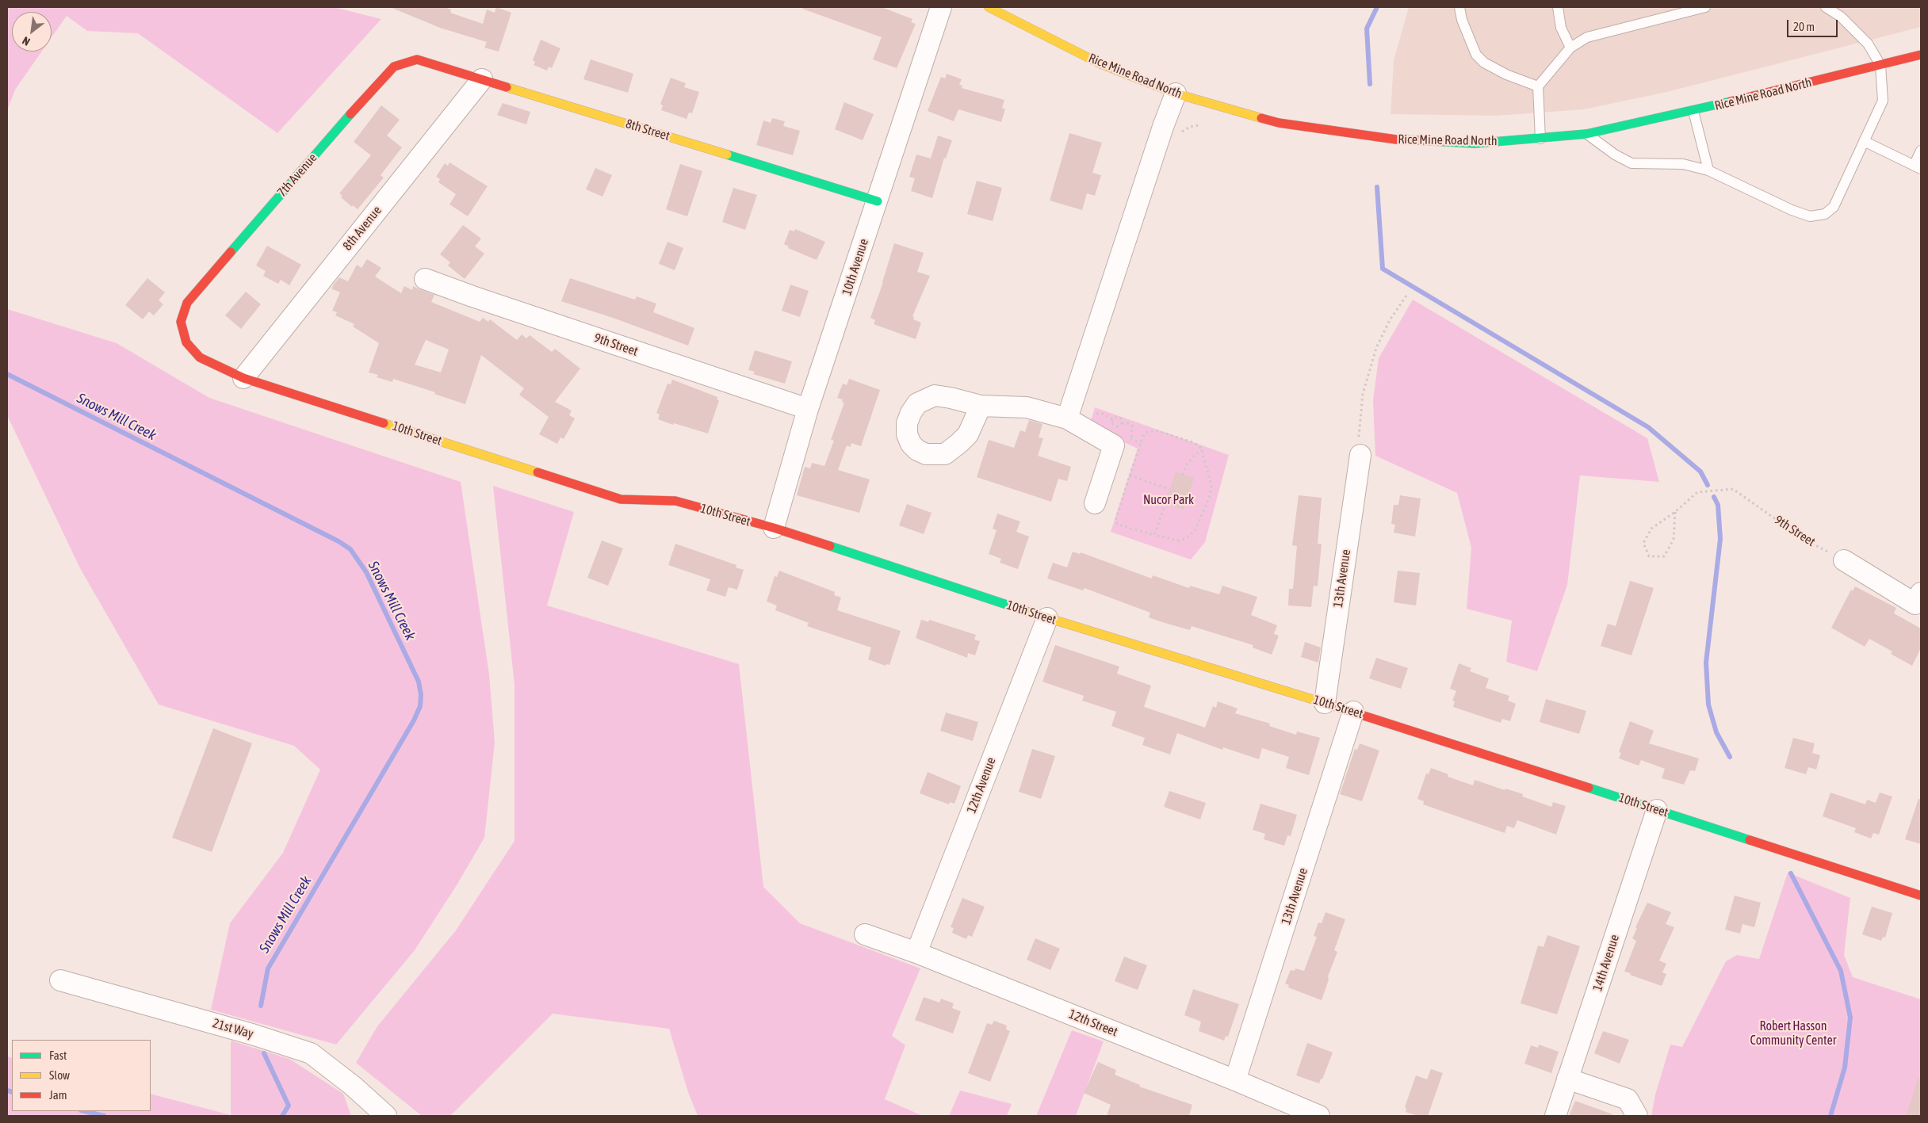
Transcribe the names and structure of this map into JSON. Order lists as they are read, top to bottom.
{
  "streets": {
    "street": [
      "Rice Mine Road North",
      "8th Street",
      "7th Avenue",
      "8th Avenue",
      "10th Avenue",
      "9th Street",
      "10th Street",
      "13th Avenue",
      "12th Avenue",
      "14th Avenue",
      "12th Street",
      "21st Way"
    ]
  },
  "crossings": [
    ["8th Street", "7th Avenue"],
    ["8th Street", "8th Avenue"],
    ["8th Street", "10th Avenue"],
    ["7th Avenue", "10th Street"],
    ["8th Avenue", "10th Street"],
    ["10th Avenue", "9th Street"],
    ["10th Avenue", "10th Street"],
    ["10th Street", "13th Avenue"],
    ["10th Street", "12th Avenue"],
    ["10th Street", "14th Avenue"],
    ["13th Avenue", "12th Street"],
    ["12th Avenue", "12th Street"]
  ],
  "water": ["Snows Mill Creek"],
  "parks": ["Nucor Park", "Robert Hasson Community Center"],
  "legend": ["Fast", "Slow", "Jam"],
  "scale_bar": "20 m",
  "north": "bottom left"
}
